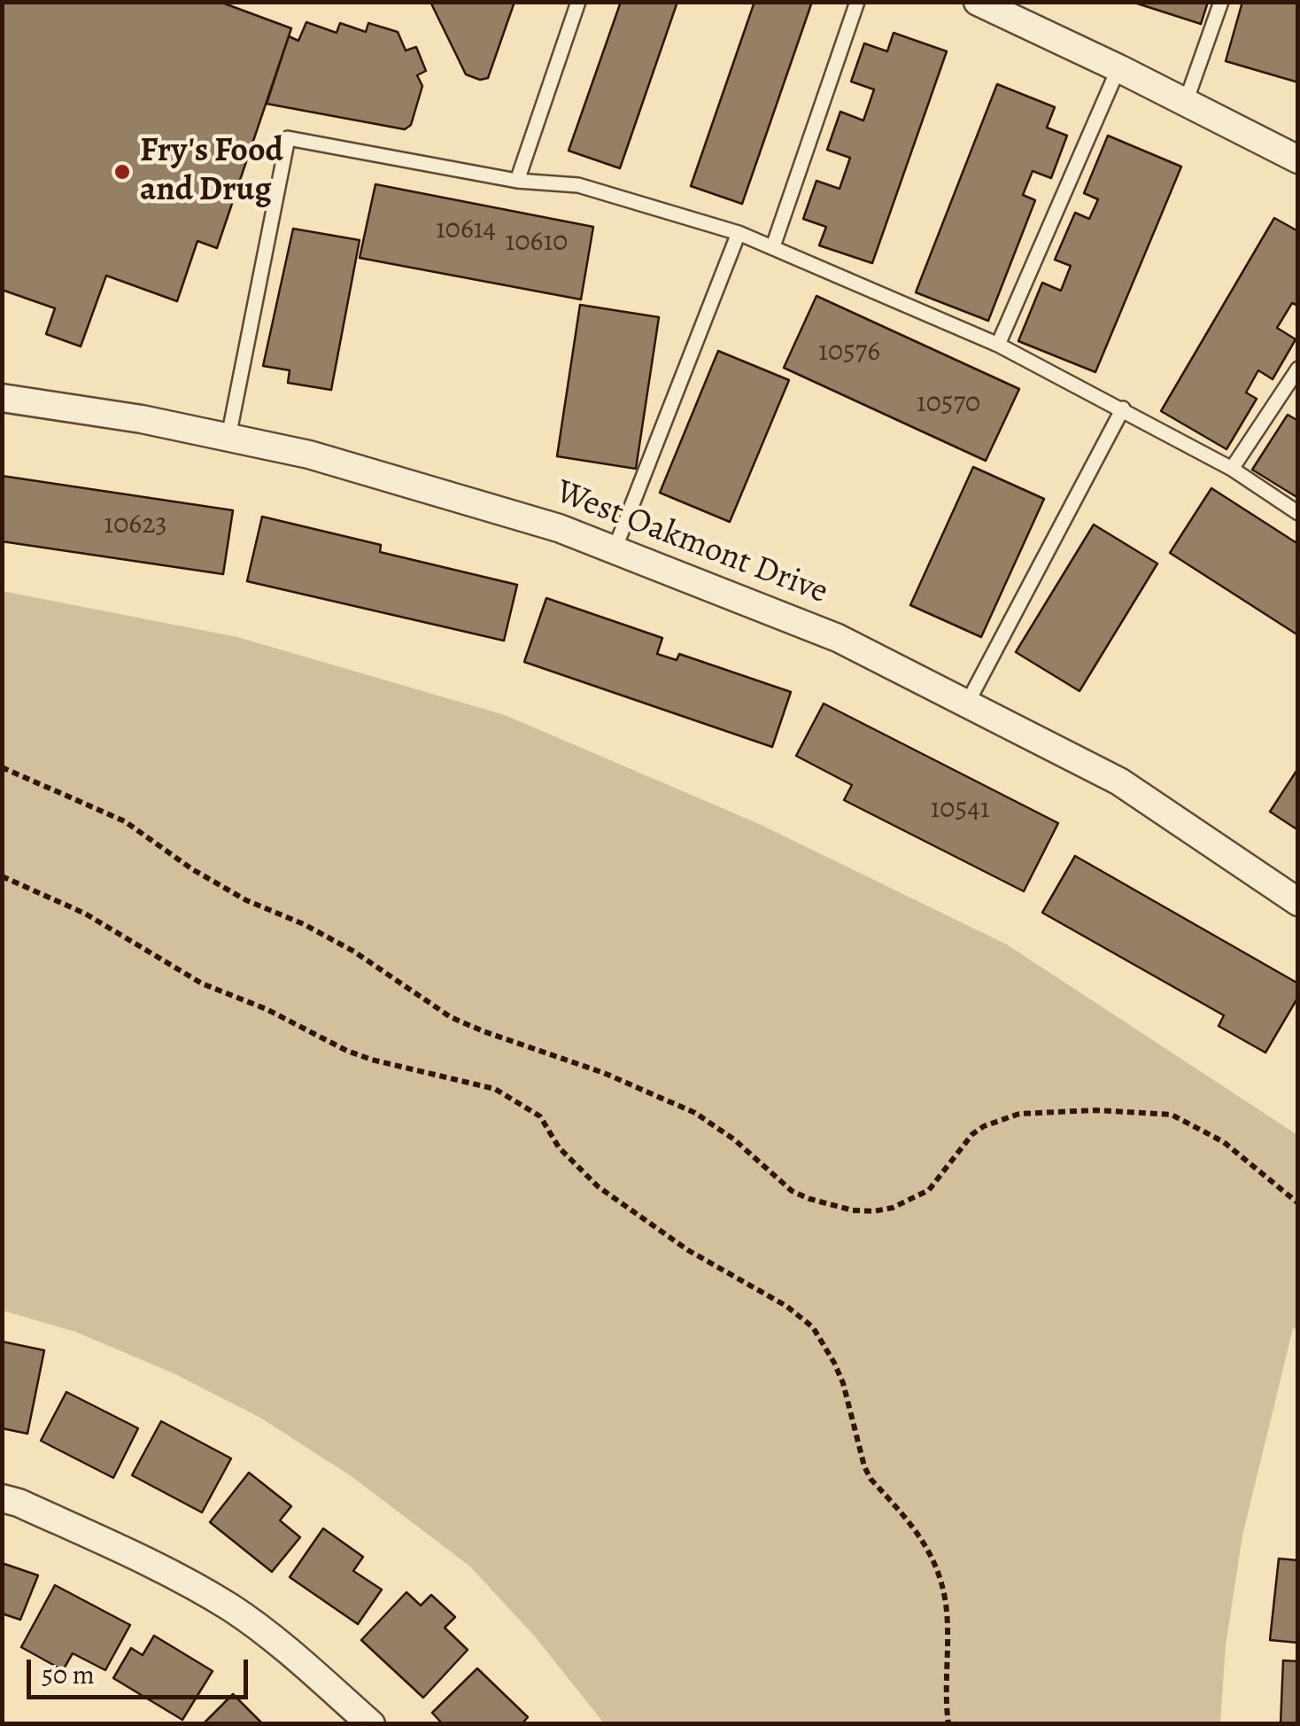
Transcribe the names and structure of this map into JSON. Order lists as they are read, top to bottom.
{
  "streets": {
    "street": ["West Oakmont Drive"]
  },
  "places": ["Fry's Food and Drug"],
  "house_numbers": [
    "10614",
    "10610",
    "10576",
    "10570",
    "10623",
    "10541"
  ],
  "scale_bar": "50 m"
}
